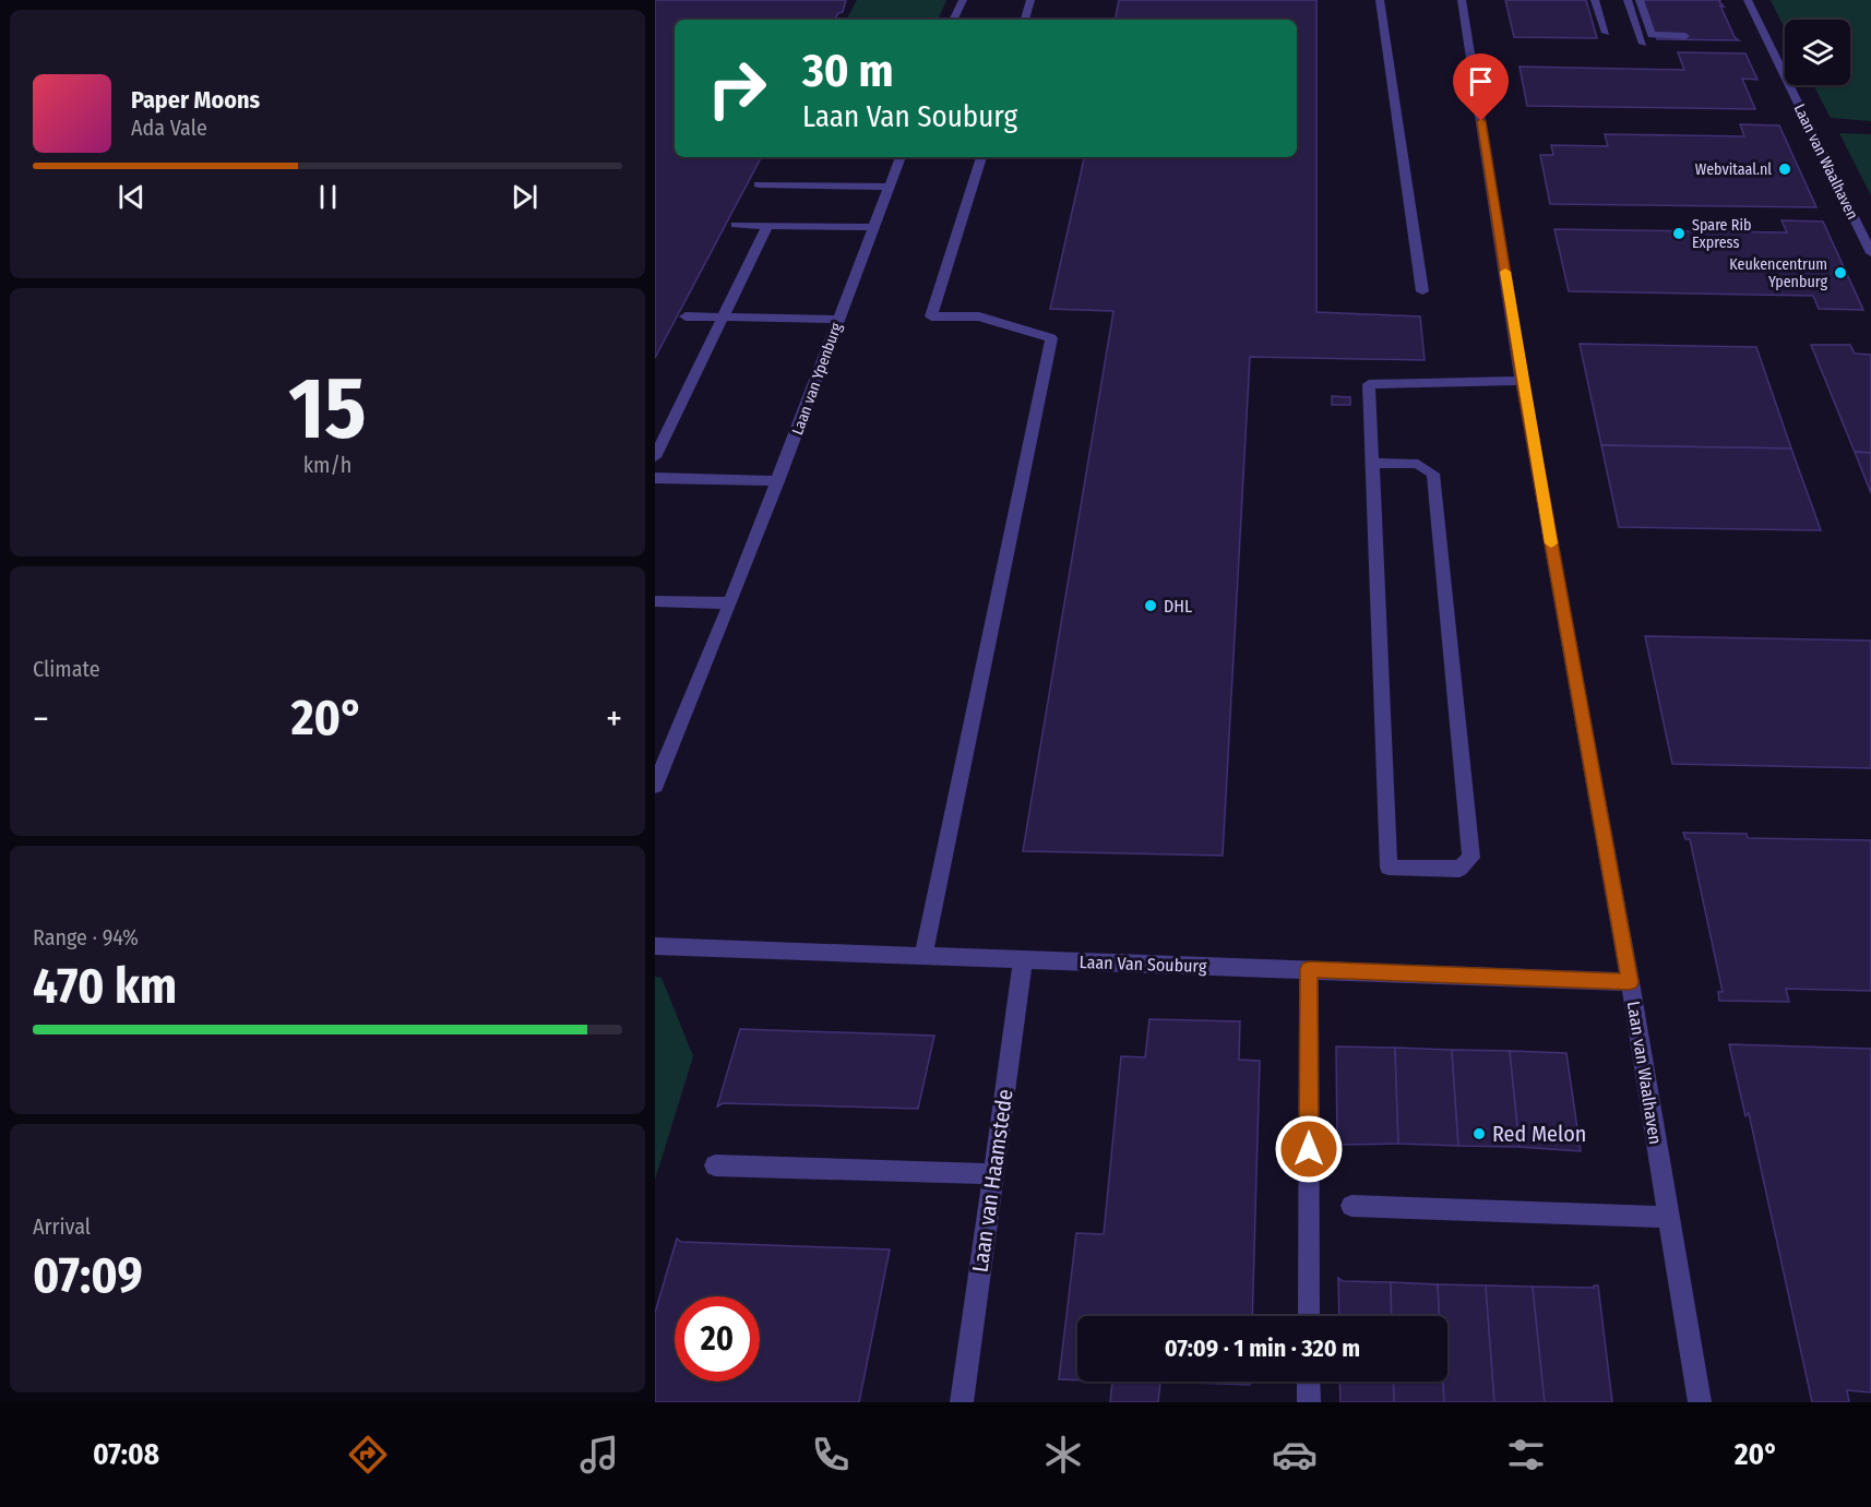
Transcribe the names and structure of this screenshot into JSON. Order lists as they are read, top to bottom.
{
  "streets": {
    "street": [
      "Laan van Waalhaven",
      "Laan van Ypenburg",
      "Laan Van Souburg",
      "Laan van Haamstede"
    ]
  },
  "crossings": [
    ["Laan van Waalhaven", "Laan Van Souburg"],
    ["Laan Van Souburg", "Laan van Haamstede"]
  ],
  "places": [
    "Webvitaal.nl",
    "Spare Rib Express",
    "Keukencentrum Ypenburg",
    "DHL",
    "Red Melon"
  ],
  "page": {
    "turn": ["30 m", "Laan Van Souburg"],
    "song": ["Paper Moons", "Ada Vale"],
    "tile": [
      ["15", "km/h"],
      "Climate",
      ["Range · 94%", "470 km"],
      ["Arrival", "07:09"]
    ],
    "heat": ["−", "20°", "+"],
    "limit": "20",
    "trip": "07:09 · 1 min · 320 m",
    "tabs": ["07:08", "20°"]
  }
}
